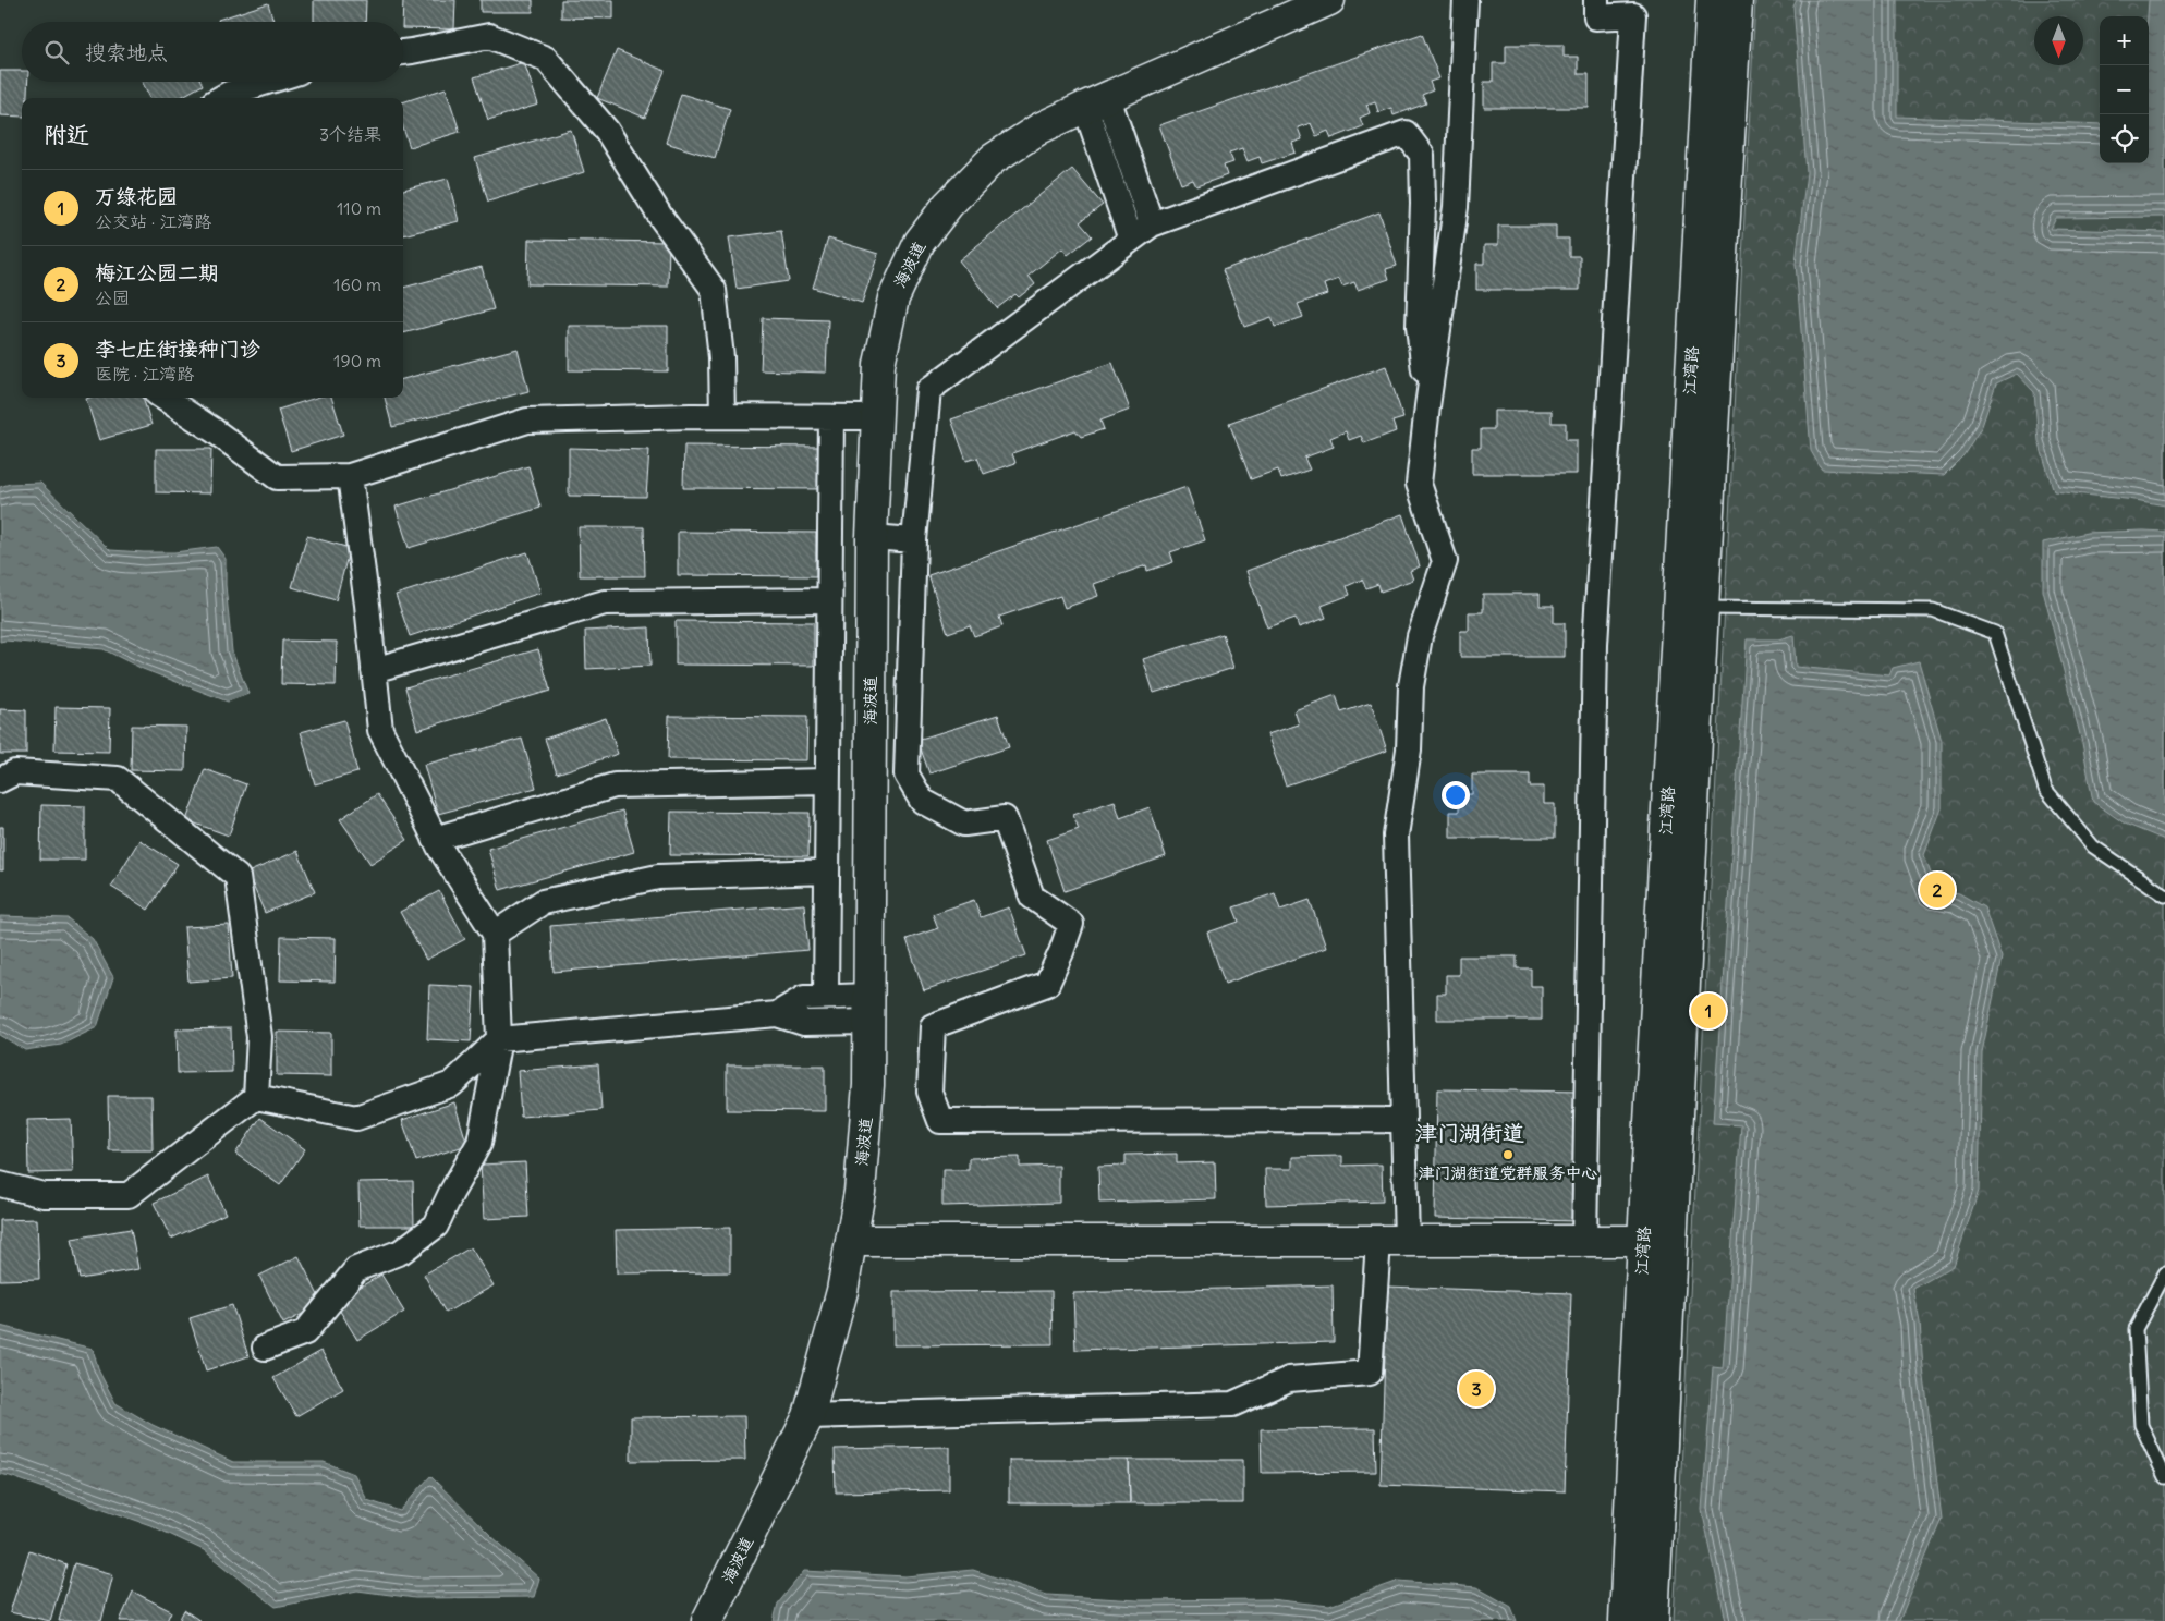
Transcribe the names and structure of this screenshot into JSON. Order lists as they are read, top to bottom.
{
  "streets": {
    "main road": ["海波道", "江湾路"]
  },
  "districts": ["津门湖街道"],
  "places": ["津门湖街道党群服务中心"],
  "north": "bottom",
  "page": {
    "map_buttons": ["+", "−"],
    "search": "搜索地点",
    "heading": ["附近", "3个结果"],
    "list": [
      {
        "mark": "1",
        "name": "万绿花园",
        "note": "公交站 · 江湾路",
        "value": "110 m"
      },
      {
        "mark": "2",
        "name": "梅江公园二期",
        "note": "公园",
        "value": "160 m"
      },
      {
        "mark": "3",
        "name": "李七庄街接种门诊",
        "note": "医院 · 江湾路",
        "value": "190 m"
      }
    ],
    "pins": ["2", "1", "3"]
  }
}
